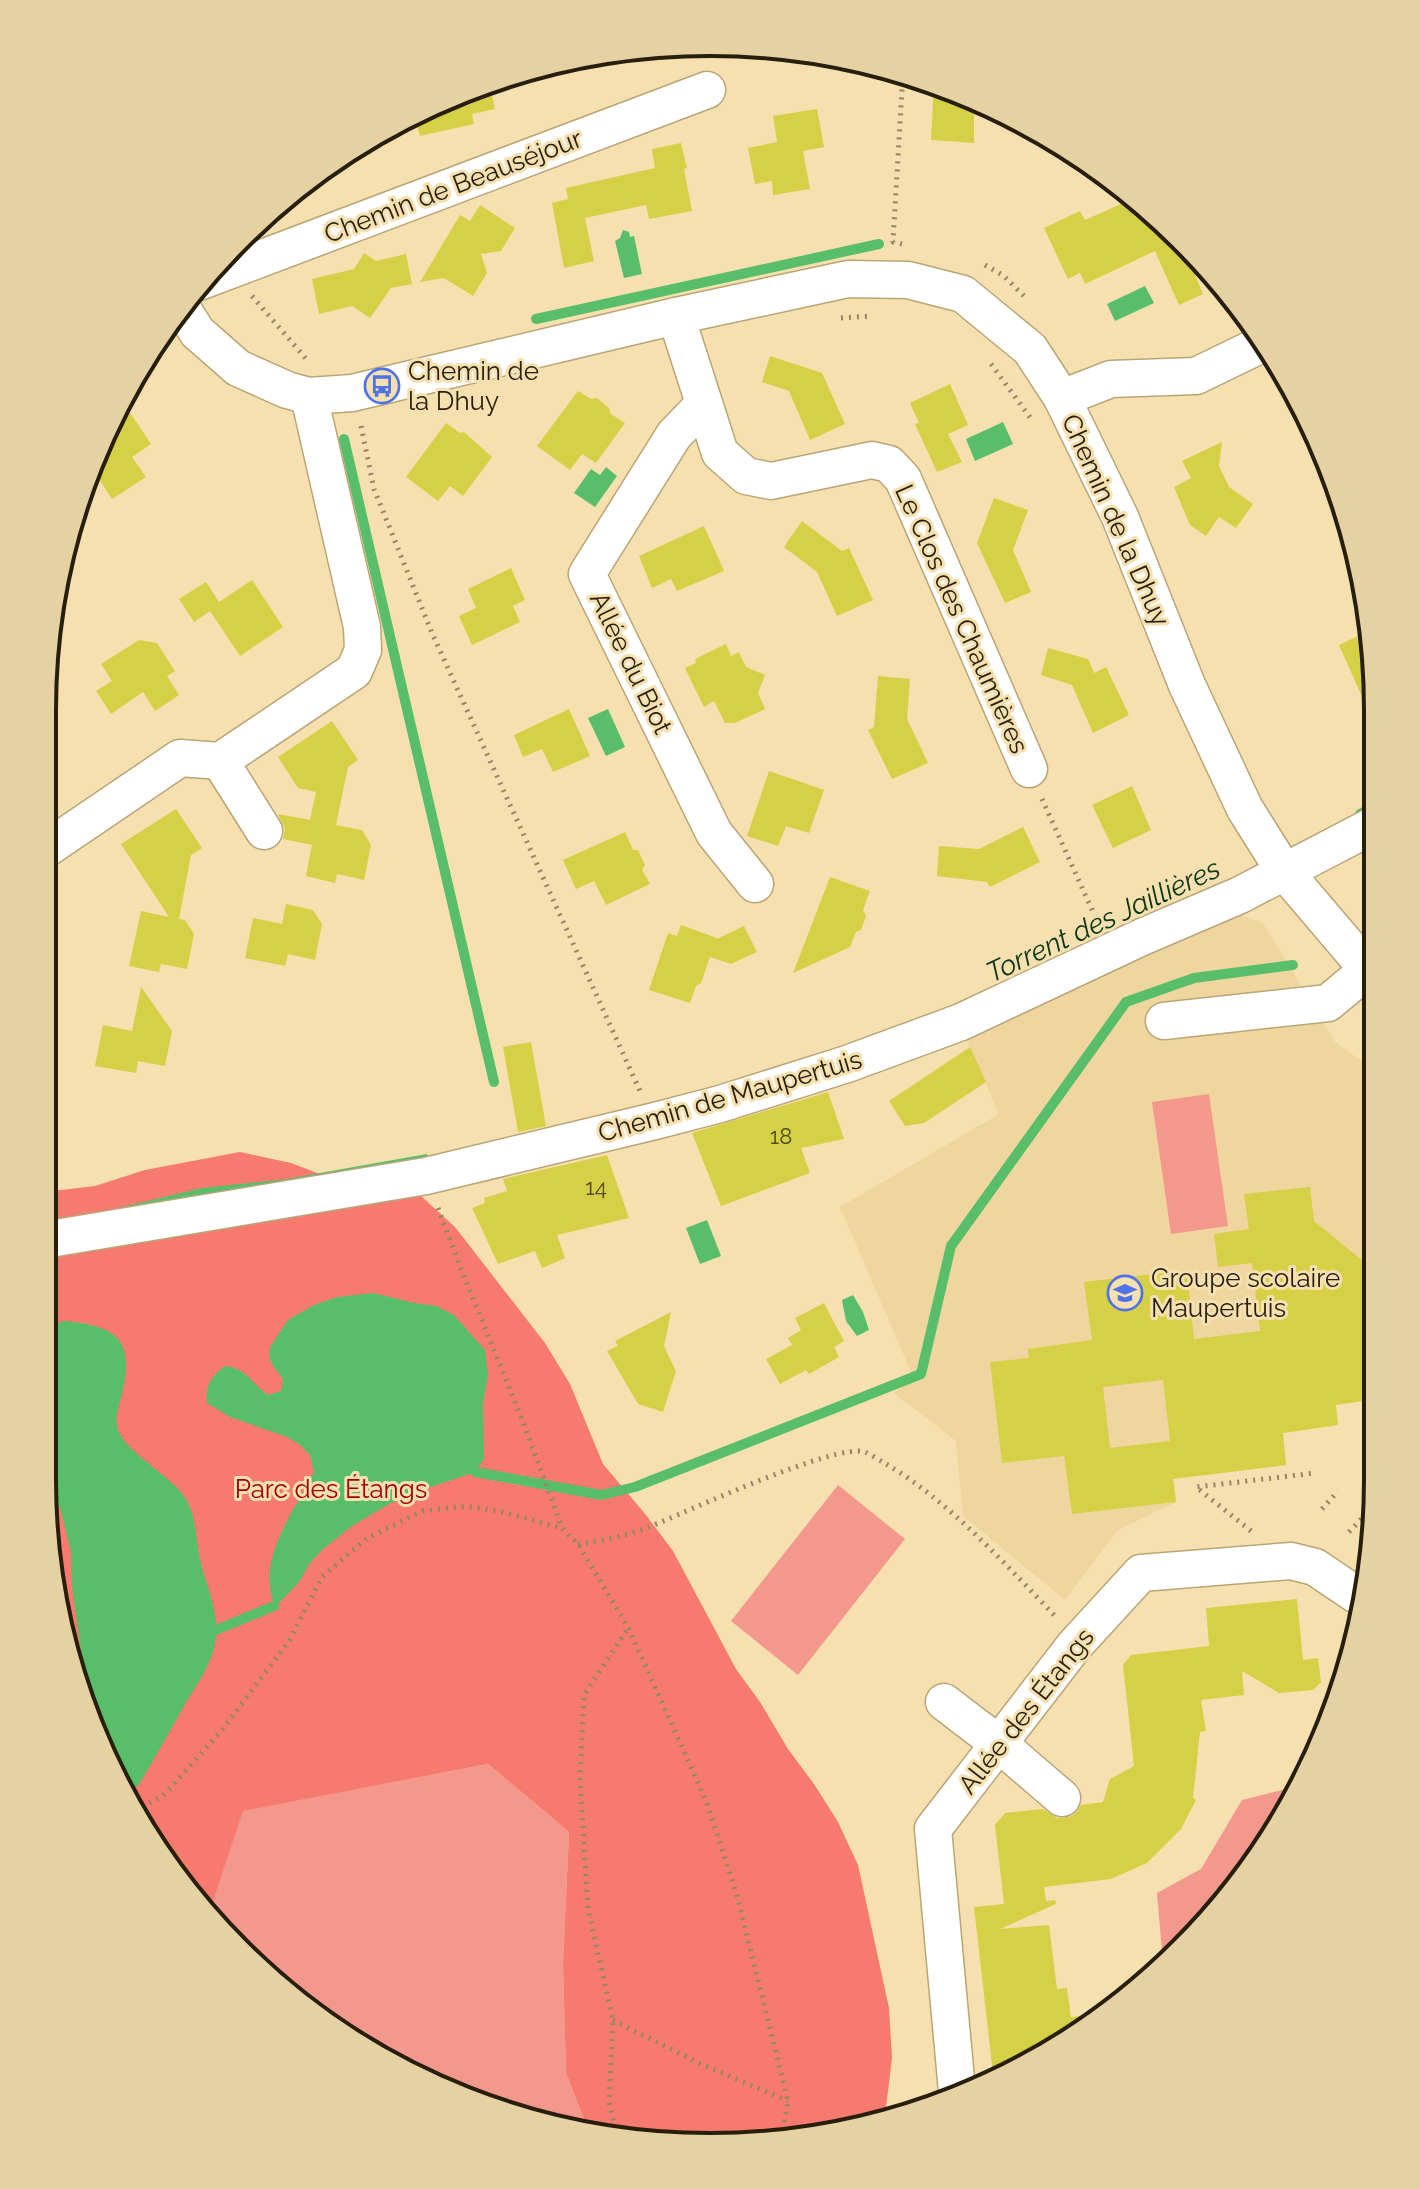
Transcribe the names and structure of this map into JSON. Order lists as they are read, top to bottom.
{
  "streets": {
    "street": [
      "Chemin de Beauséjour",
      "Chemin de la Dhuy",
      "Le Clos des Chaumières",
      "Allée du Biot",
      "Chemin de Maupertuis",
      "Allée des Étangs"
    ]
  },
  "crossings": [
    ["Chemin de la Dhuy", "Chemin de Maupertuis"],
    ["Le Clos des Chaumières", "Allée du Biot"]
  ],
  "water": ["Torrent des Jaillières"],
  "parks": ["Parc des Étangs"],
  "places": {
    "bus stop": ["Chemin de la Dhuy"],
    "school or university": ["Groupe scolaire Maupertuis"]
  },
  "house_numbers": ["18", "14"]
}
